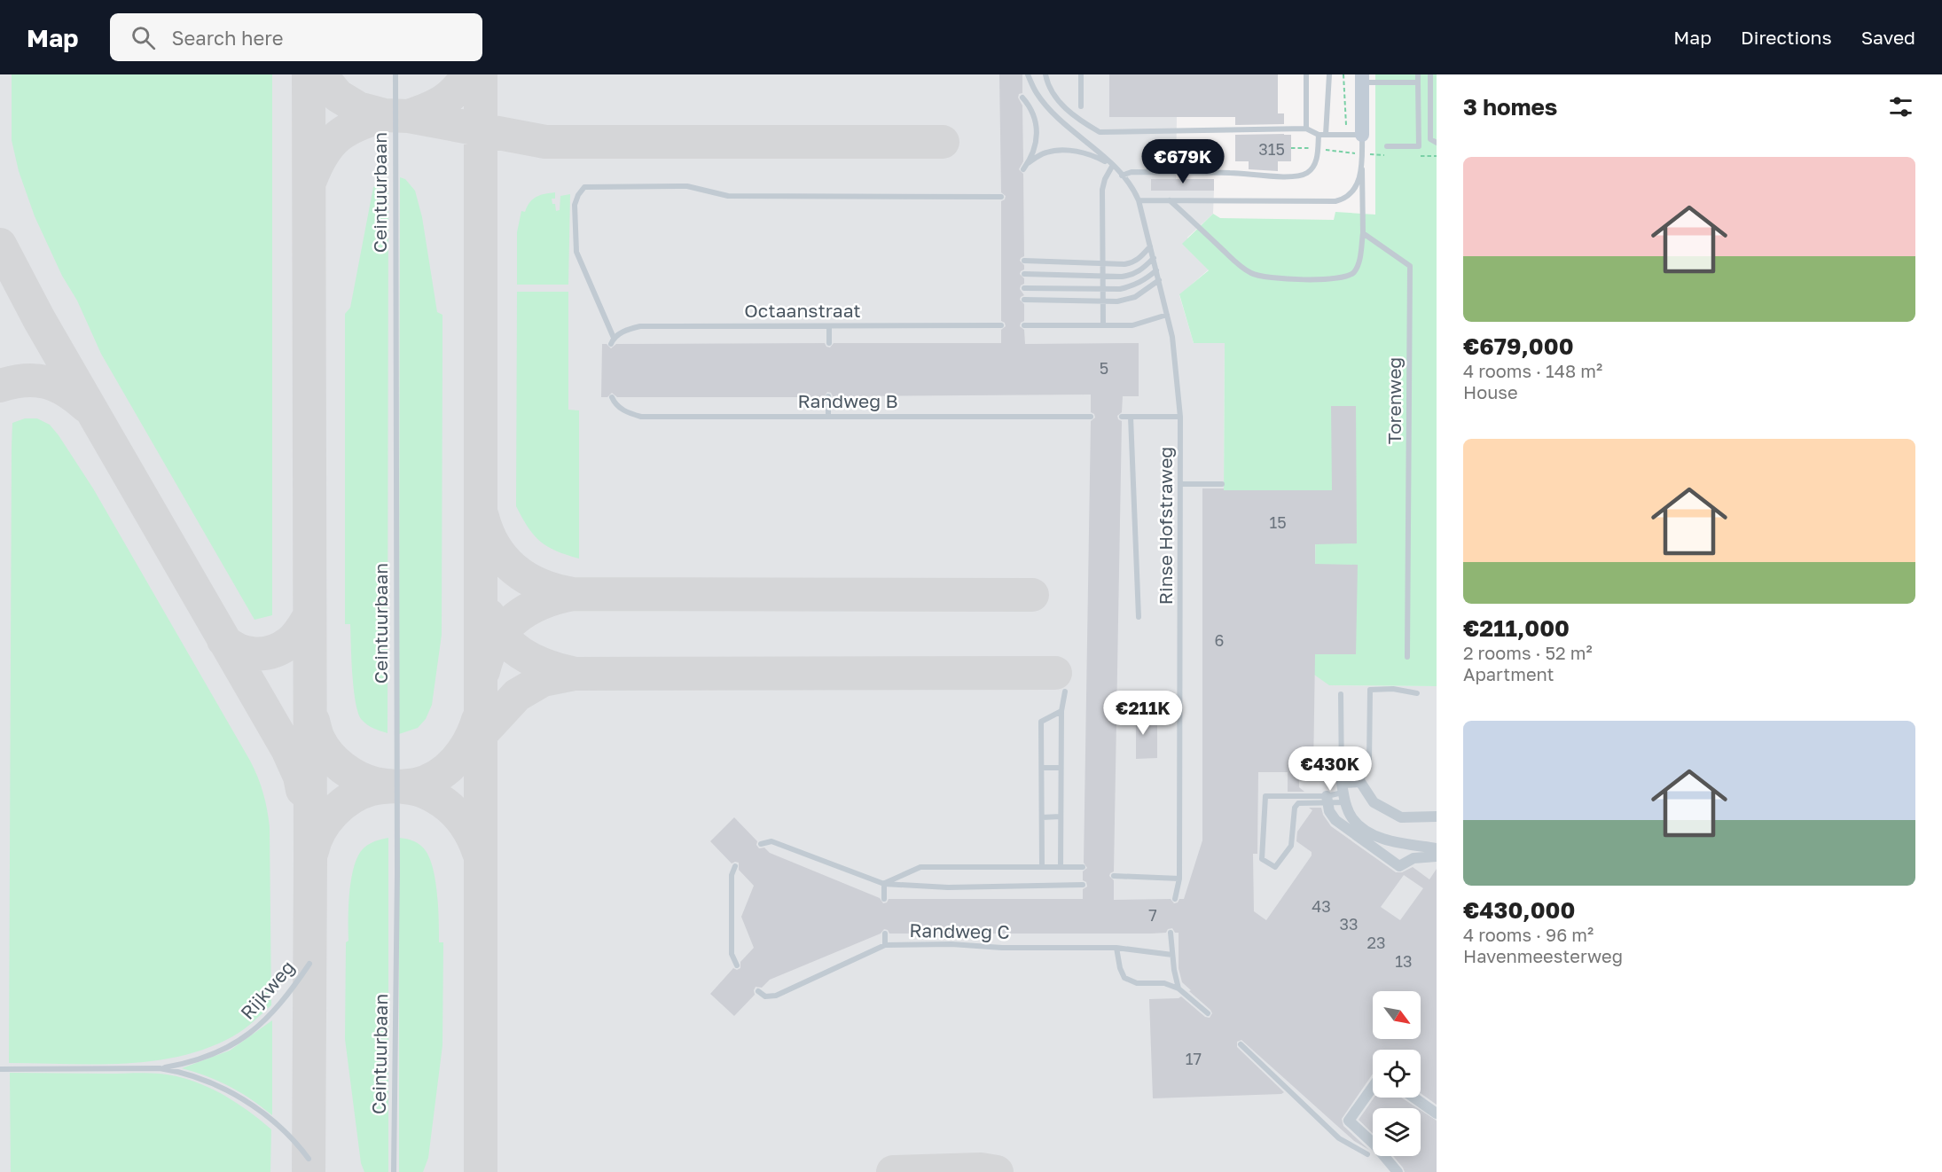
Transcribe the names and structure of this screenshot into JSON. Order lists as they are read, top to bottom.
{
  "streets": {
    "lane": [
      "Ceintuurbaan",
      "Octaanstraat",
      "Torenweg",
      "Randweg B",
      "Rinse Hofstraweg",
      "Randweg C",
      "Rijkweg"
    ]
  },
  "house_numbers": [
    "315",
    "5",
    "15",
    "6",
    "43",
    "7",
    "33",
    "23",
    "13",
    "17"
  ],
  "north": "bottom right",
  "page": {
    "header": "Map",
    "search": "Search here",
    "nav": ["Map", "Directions", "Saved"],
    "heading": "3 homes",
    "list": [
      {
        "name": "€679,000",
        "note": "4 rooms · 148 m² · House"
      },
      {
        "name": "€211,000",
        "note": "2 rooms · 52 m² · Apartment"
      },
      {
        "name": "€430,000",
        "note": "4 rooms · 96 m² · Havenmeesterweg"
      }
    ],
    "price": ["€679K", "€211K", "€430K"]
  }
}
